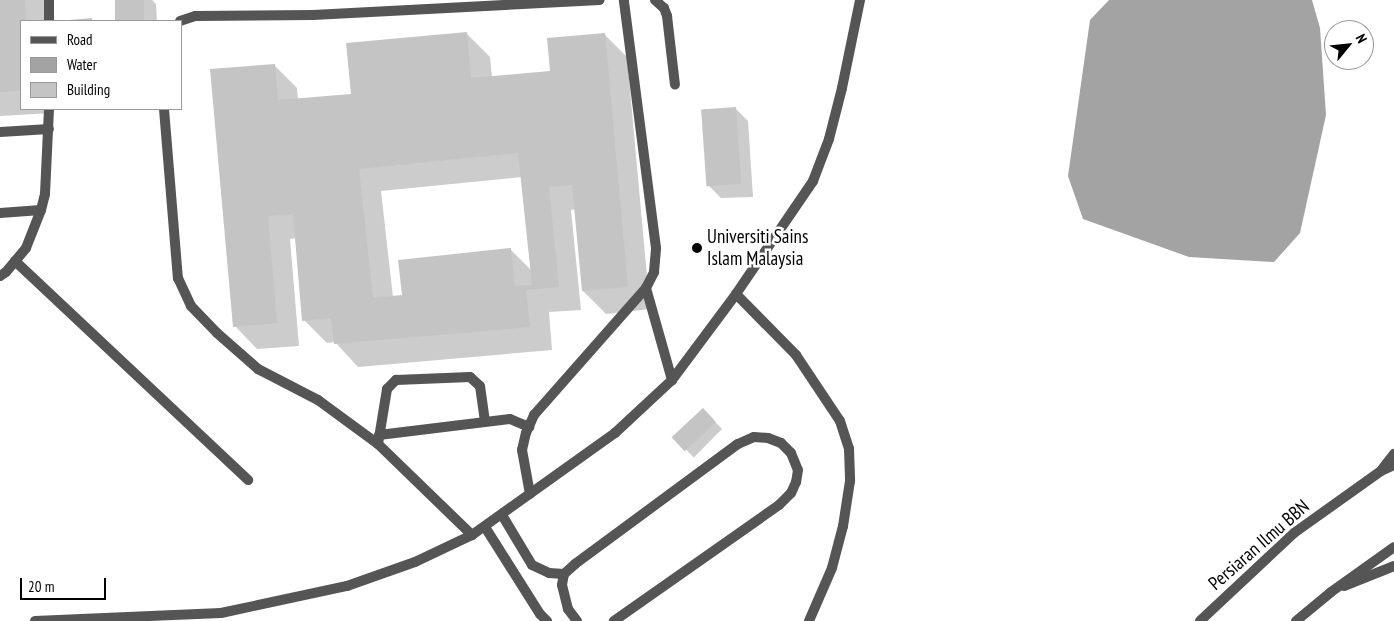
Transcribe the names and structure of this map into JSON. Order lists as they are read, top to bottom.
{
  "streets": {
    "street": ["Persiaran Ilmu BBN"]
  },
  "places": ["Universiti Sains Islam Malaysia"],
  "legend": ["Road", "Water", "Building"],
  "scale_bar": "20 m",
  "north": "top right"
}
